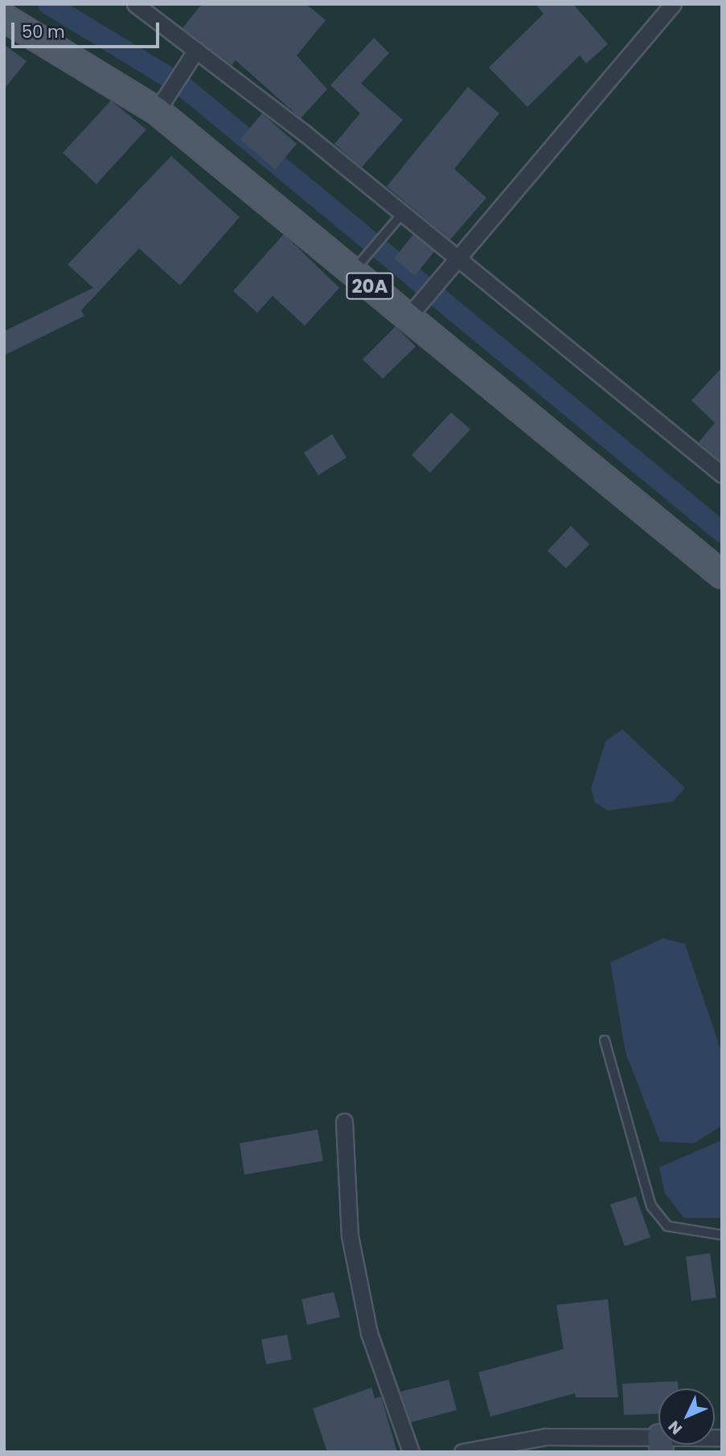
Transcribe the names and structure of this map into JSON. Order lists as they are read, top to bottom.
{
  "streets": {
    "main road": ["20A"]
  },
  "scale_bar": "50 m",
  "north": "bottom left"
}
